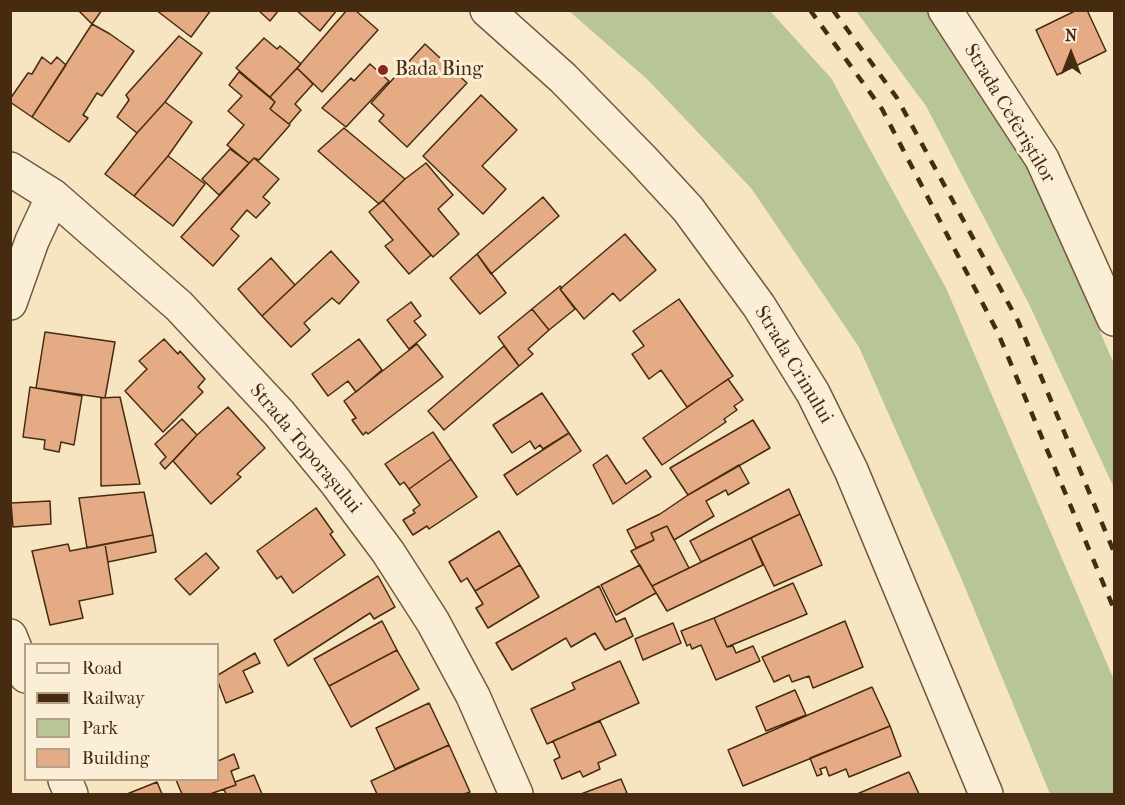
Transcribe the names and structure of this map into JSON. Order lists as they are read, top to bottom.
{
  "streets": {
    "street": ["Strada Ceferiștilor", "Strada Crinului", "Strada Toporașului"]
  },
  "places": ["Bada Bing"],
  "legend": [
    "Road",
    "Railway",
    "Park",
    "Building"
  ],
  "north": "top"
}
